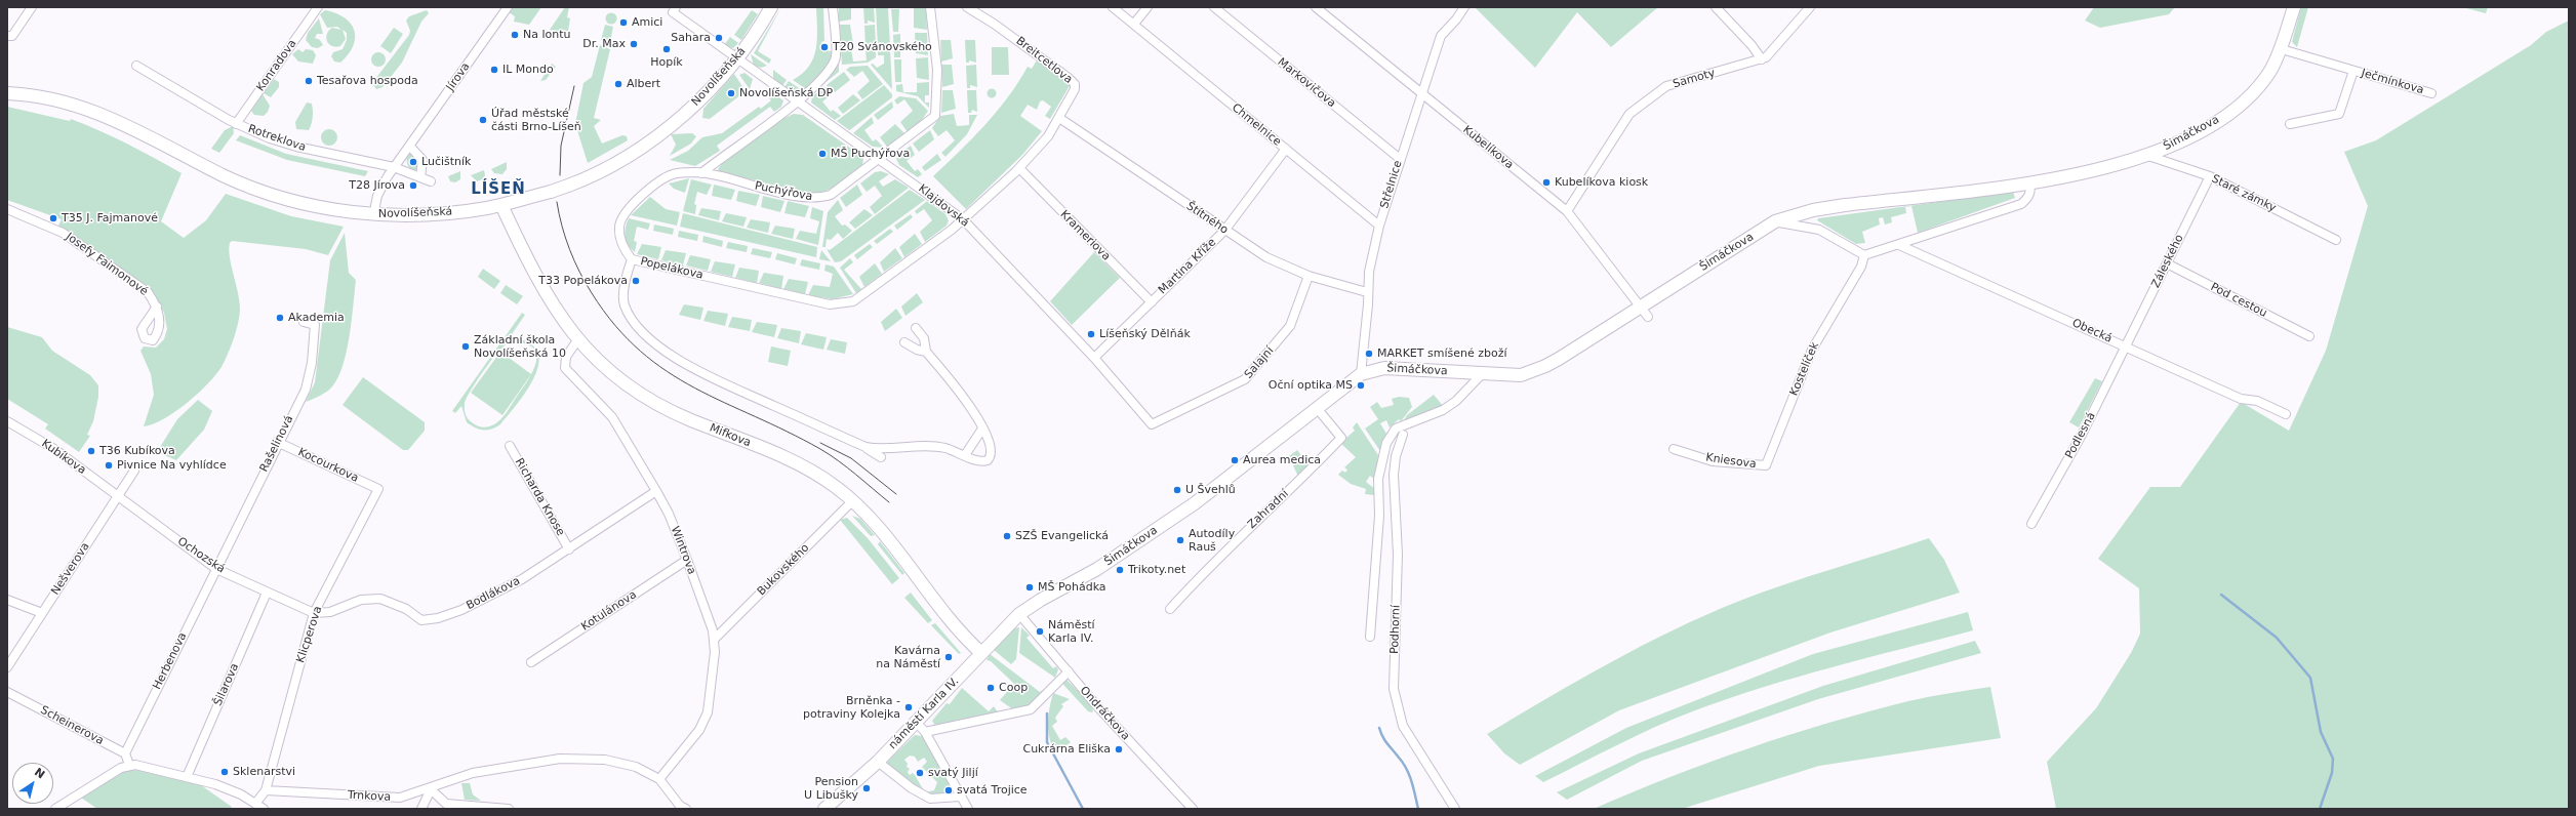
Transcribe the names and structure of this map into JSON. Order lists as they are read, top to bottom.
{
  "streets": {
    "street": [
      "Breitcetlova",
      "Konradova",
      "Jírova",
      "Novolíšeňská",
      "Samoty",
      "Ječmínkova",
      "Markovičova",
      "Chmelnice",
      "Šimáčkova",
      "Rotreklova",
      "Kubelíkova",
      "Střelnice",
      "Puchýřova",
      "Staré zámky",
      "Klajdovská",
      "Štítného",
      "Krameriova",
      "Záleského",
      "Josefy Faimonové",
      "Martina Kříže",
      "Popelákova",
      "Pod cestou",
      "Obecká",
      "Salajní",
      "Kostelíček",
      "Mifkova",
      "Podlesná",
      "Rašelinová",
      "Kubíkova",
      "Kniesova",
      "Kocourkova",
      "Richarda Knose",
      "Zahradní",
      "Wintrova",
      "Ochozská",
      "Nešverova",
      "Bukovského",
      "Bodlákova",
      "Kotulánova",
      "Podhorní",
      "Klicperova",
      "Herbenova",
      "Šilarova",
      "náměstí Karla IV.",
      "Ondráčkova",
      "Scheinerova",
      "Trnkova"
    ]
  },
  "crossings": [
    ["Breitcetlova", "Klajdovská"],
    ["Breitcetlova", "Štítného"],
    ["Breitcetlova", "Krameriova"],
    ["Breitcetlova", "Popelákova"],
    ["Konradova", "Rotreklova"],
    ["Jírova", "Novolíšeňská"],
    ["Jírova", "Rotreklova"],
    ["Novolíšeňská", "Klajdovská"],
    ["Novolíšeňská", "Mifkova"],
    ["Samoty", "Kubelíkova"],
    ["Ječmínkova", "Šimáčkova"],
    ["Markovičova", "Střelnice"],
    ["Chmelnice", "Střelnice"],
    ["Chmelnice", "Martina Kříže"],
    ["Šimáčkova", "Kubelíkova"],
    ["Šimáčkova", "Střelnice"],
    ["Šimáčkova", "Staré zámky"],
    ["Šimáčkova", "Zahradní"],
    ["Šimáčkova", "náměstí Karla IV."],
    ["Šimáčkova", "Ondráčkova"],
    ["Kubelíkova", "Střelnice"],
    ["Střelnice", "Štítného"],
    ["Puchýřova", "Klajdovská"],
    ["Puchýřova", "Popelákova"],
    ["Staré zámky", "Záleského"],
    ["Klajdovská", "Martina Kříže"],
    ["Klajdovská", "Popelákova"],
    ["Klajdovská", "Salajní"],
    ["Štítného", "Martina Kříže"],
    ["Štítného", "Salajní"],
    ["Krameriova", "Martina Kříže"],
    ["Záleského", "Pod cestou"],
    ["Záleského", "Obecká"],
    ["Záleského", "Podlesná"],
    ["Obecká", "Podlesná"],
    ["Kostelíček", "Kniesova"],
    ["Mifkova", "Wintrova"],
    ["Mifkova", "Bukovského"],
    ["Mifkova", "náměstí Karla IV."],
    ["Rašelinová", "Kocourkova"],
    ["Rašelinová", "Ochozská"],
    ["Rašelinová", "Herbenova"],
    ["Kubíkova", "Ochozská"],
    ["Kubíkova", "Nešverova"],
    ["Kocourkova", "Klicperova"],
    ["Richarda Knose", "Bodlákova"],
    ["Wintrova", "Bukovského"],
    ["Wintrova", "Bodlákova"],
    ["Wintrova", "Kotulánova"],
    ["Wintrova", "Trnkova"],
    ["Ochozská", "Nešverova"],
    ["Ochozská", "Bodlákova"],
    ["Ochozská", "Klicperova"],
    ["Ochozská", "Herbenova"],
    ["Ochozská", "Šilarova"],
    ["Bodlákova", "Klicperova"],
    ["Klicperova", "Trnkova"],
    ["Herbenova", "Scheinerova"],
    ["náměstí Karla IV.", "Ondráčkova"]
  ],
  "districts": ["LÍŠEŇ"],
  "places": [
    "Amici",
    "Na lontu",
    "Sahara",
    "Dr. Max",
    "T20 Svánovského",
    "Hopík",
    "IL Mondo",
    "Tesařova hospoda",
    "Albert",
    "Novolíšeňská DP",
    "Úřad městské části Brno-Líšeň",
    "MŠ Puchýřova",
    "Lučištník",
    "Kubelíkova kiosk",
    "T28 Jírova",
    "T35 J. Fajmanové",
    "T33 Popelákova",
    "Akademia",
    "Líšeňský Dělňák",
    "Základní škola Novolíšeňská 10",
    "MARKET smíšené zboží",
    "Oční optika MS",
    "T36 Kubíkova",
    "Aurea medica",
    "Pivnice Na vyhlídce",
    "U Švehlů",
    "SZŠ Evangelická",
    "Autodíly Rauš",
    "Trikoty.net",
    "MŠ Pohádka",
    "Náměstí Karla IV.",
    "Kavárna na Náměstí",
    "Coop",
    "Brněnka - potraviny Kolejka",
    "Cukrárna Eliška",
    "Sklenarstvi",
    "svatý Jiljí",
    "Pension U Libušky",
    "svatá Trojice"
  ],
  "north": "top right"
}
